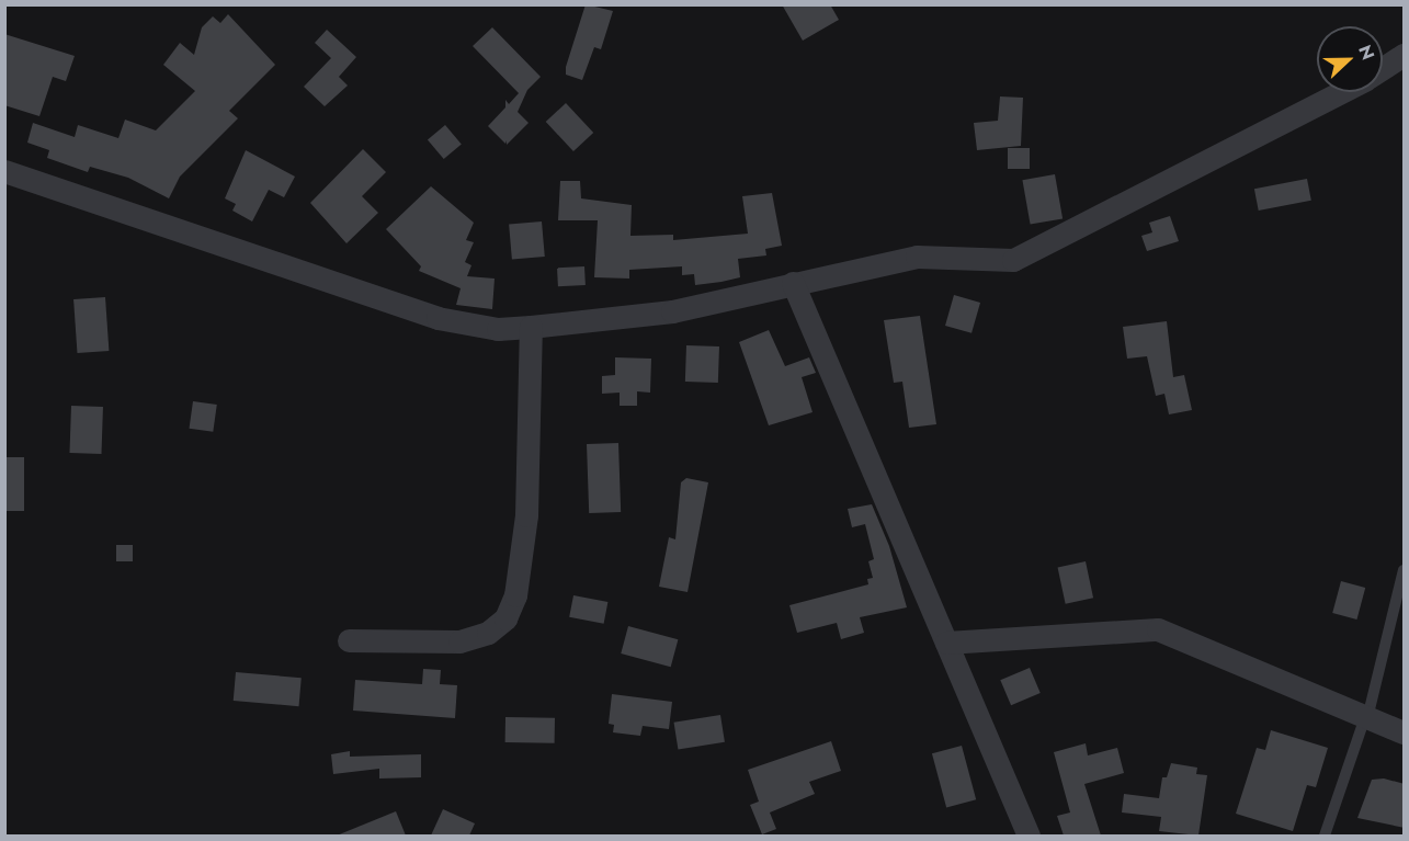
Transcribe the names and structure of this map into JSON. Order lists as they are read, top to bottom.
{
  "north": "right"
}
